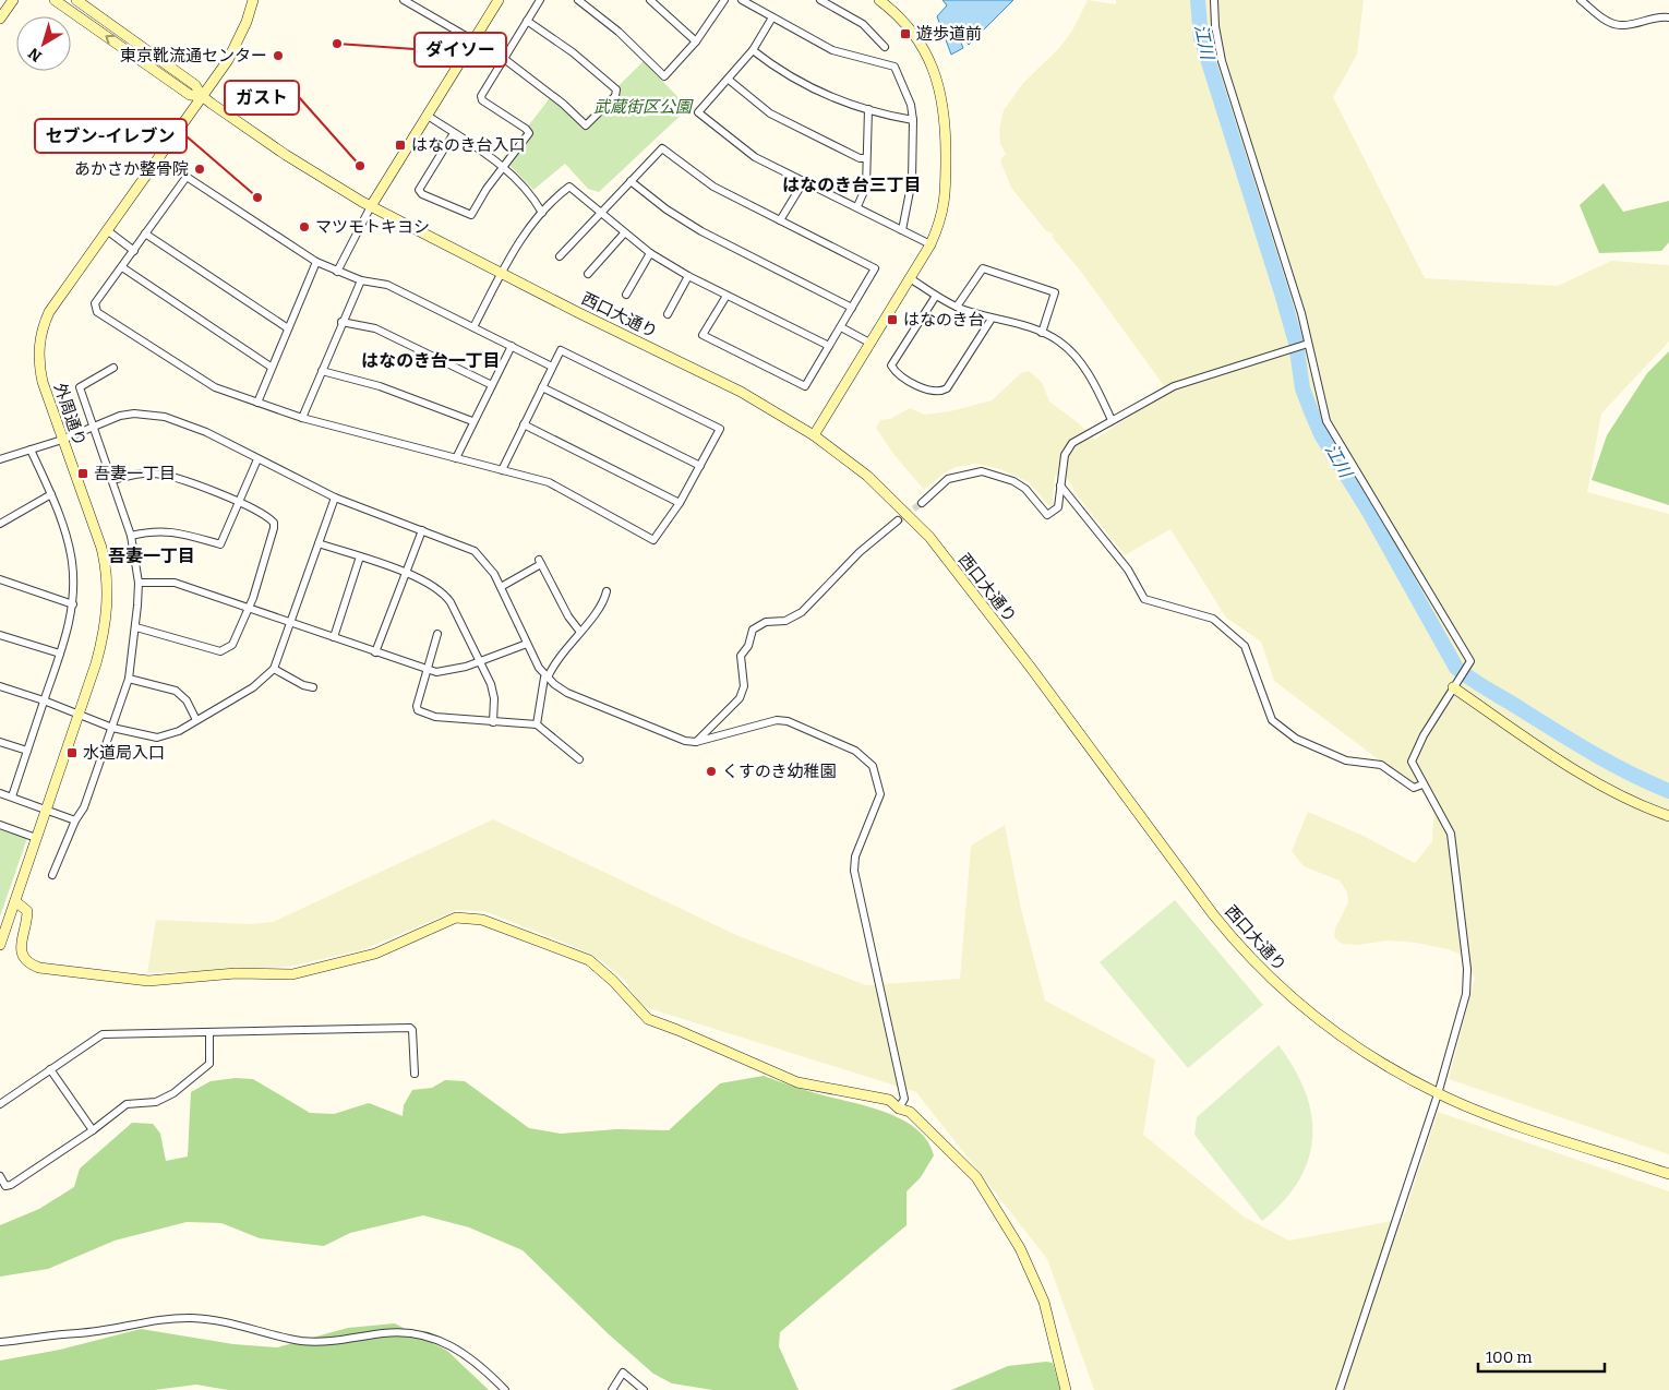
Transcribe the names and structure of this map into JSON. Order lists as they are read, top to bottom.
{
  "streets": {
    "street": ["西口大通り", "外周通り"]
  },
  "crossings": [
    ["西口大通り", "外周通り"]
  ],
  "districts": ["はなのき台三丁目", "はなのき台一丁目", "吾妻一丁目"],
  "water": ["江川"],
  "parks": ["武蔵街区公園"],
  "places": {
    "transit": [
      "遊歩道前",
      "はなのき台入口",
      "はなのき台",
      "吾妻一丁目",
      "水道局入口"
    ],
    "other": [
      "ダイソー",
      "東京靴流通センター",
      "ガスト",
      "あかさか整骨院",
      "セブン-イレブン",
      "マツモトキヨシ",
      "くすのき幼稚園"
    ]
  },
  "scale_bar": "100 m",
  "north": "bottom left"
}
